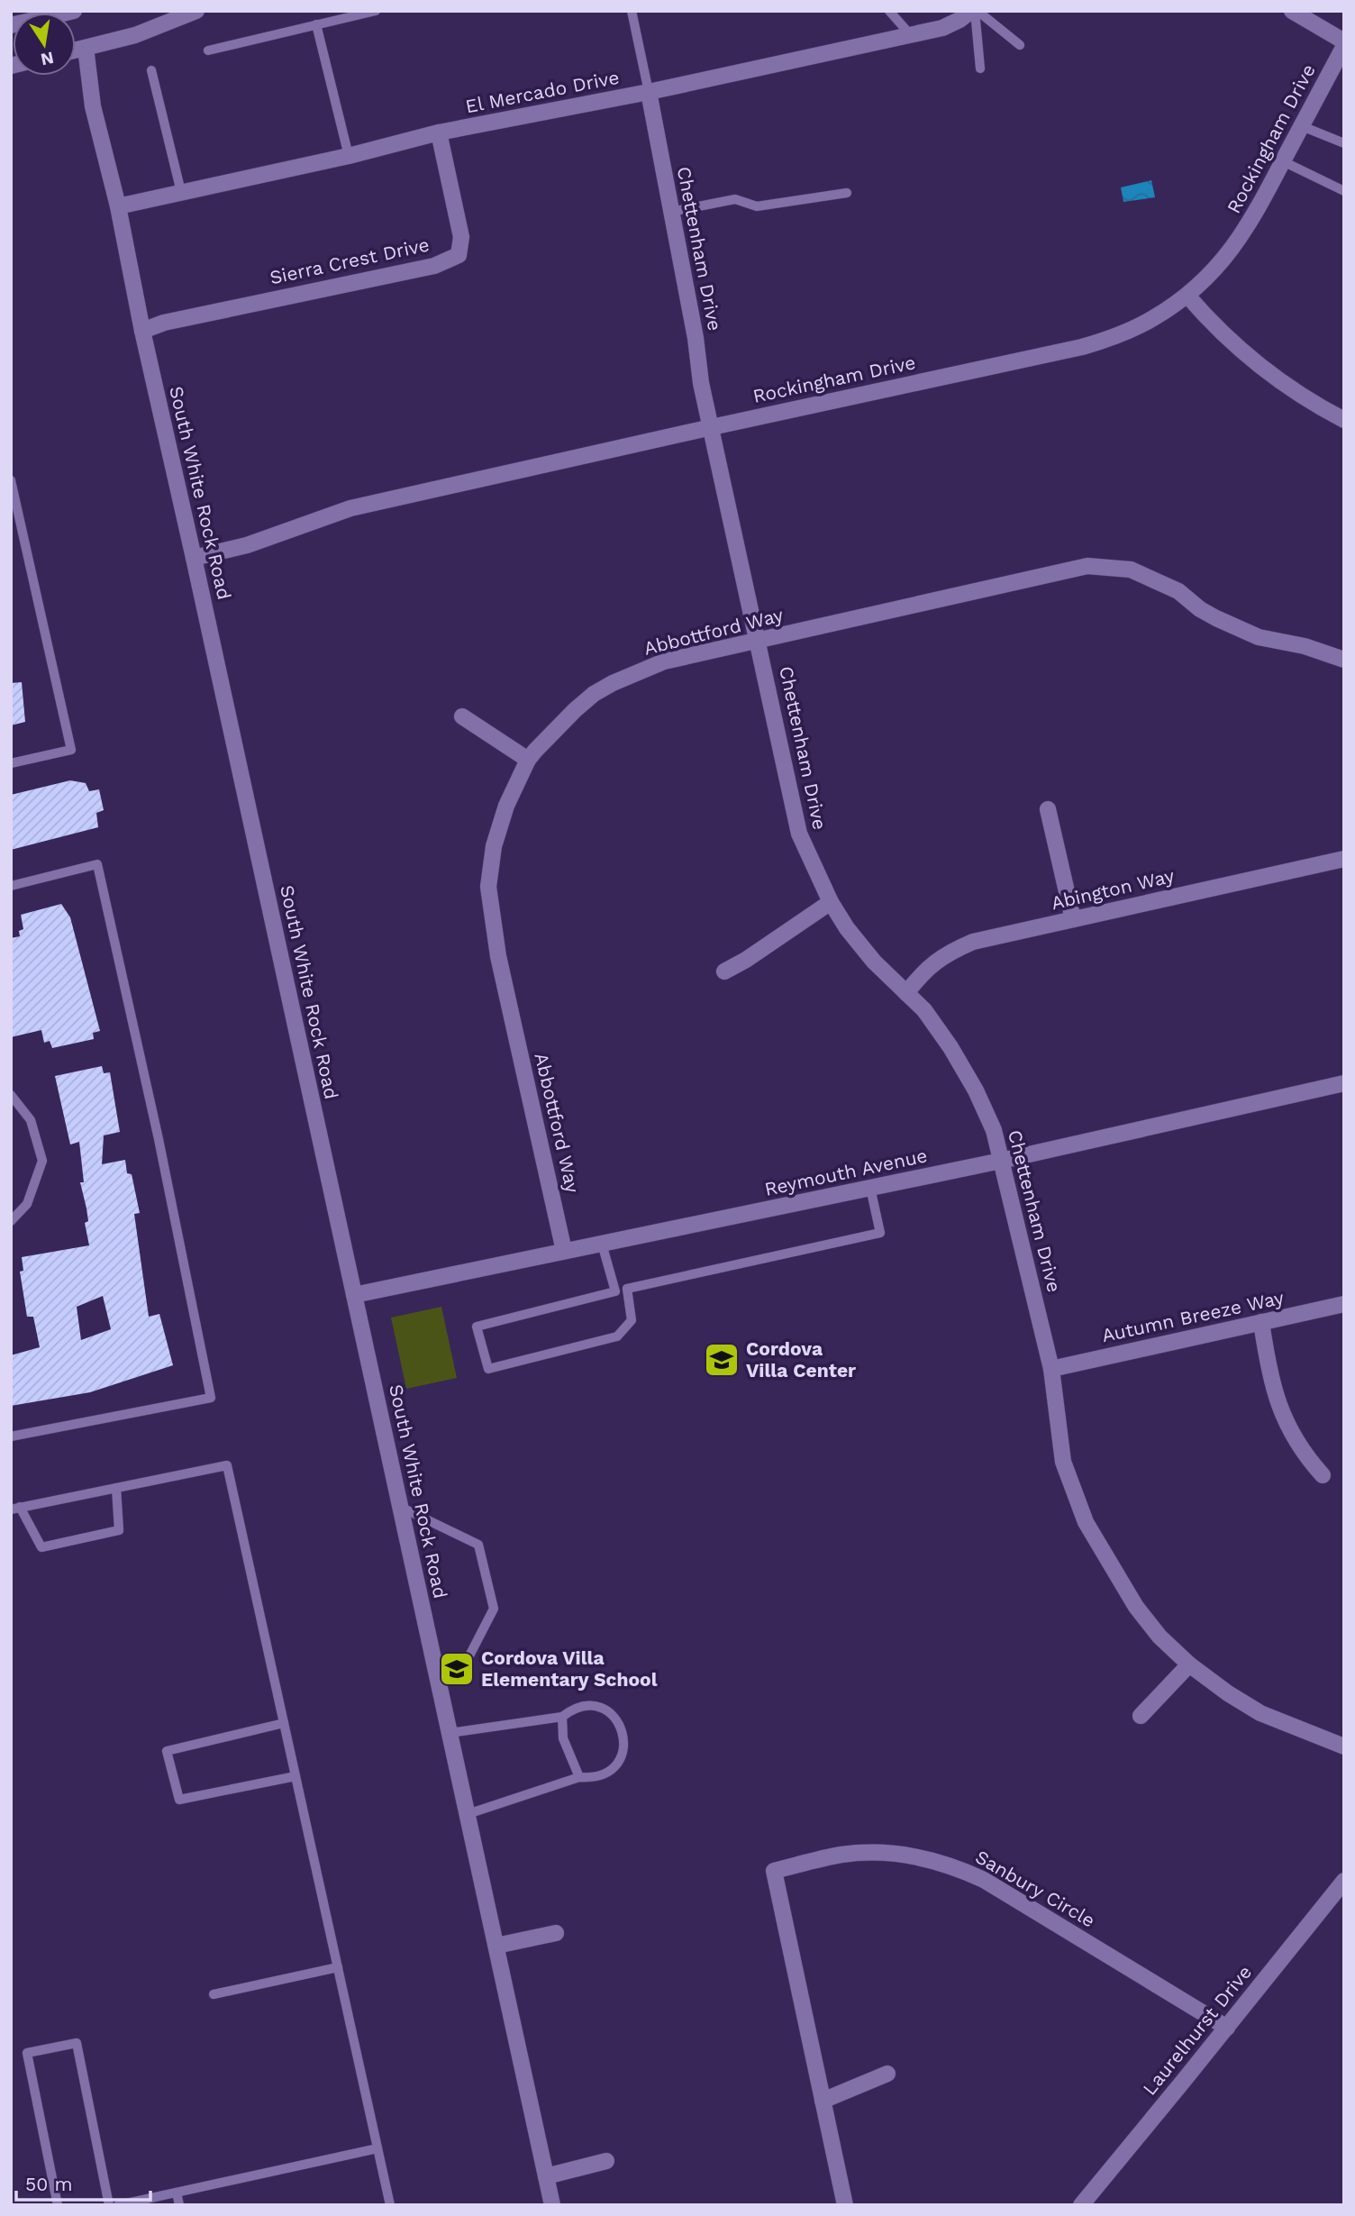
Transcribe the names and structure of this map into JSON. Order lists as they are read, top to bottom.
{
  "streets": {
    "street": [
      "El Mercado Drive",
      "Rockingham Drive",
      "Chettenham Drive",
      "Sierra Crest Drive",
      "South White Rock Road",
      "Abbottford Way",
      "Abington Way",
      "Reymouth Avenue",
      "Autumn Breeze Way",
      "Sanbury Circle",
      "Laurelhurst Drive"
    ]
  },
  "crossings": [
    ["El Mercado Drive", "Chettenham Drive"],
    ["El Mercado Drive", "Sierra Crest Drive"],
    ["El Mercado Drive", "South White Rock Road"],
    ["Rockingham Drive", "Chettenham Drive"],
    ["Rockingham Drive", "South White Rock Road"],
    ["Chettenham Drive", "Abbottford Way"],
    ["Chettenham Drive", "Abington Way"],
    ["Chettenham Drive", "Reymouth Avenue"],
    ["Chettenham Drive", "Autumn Breeze Way"],
    ["Sierra Crest Drive", "South White Rock Road"],
    ["South White Rock Road", "Reymouth Avenue"],
    ["Abbottford Way", "Reymouth Avenue"],
    ["Sanbury Circle", "Laurelhurst Drive"]
  ],
  "places": {
    "school or university": ["Cordova Villa Center", "Cordova Villa Elementary School"]
  },
  "scale_bar": "50 m",
  "north": "bottom"
}
